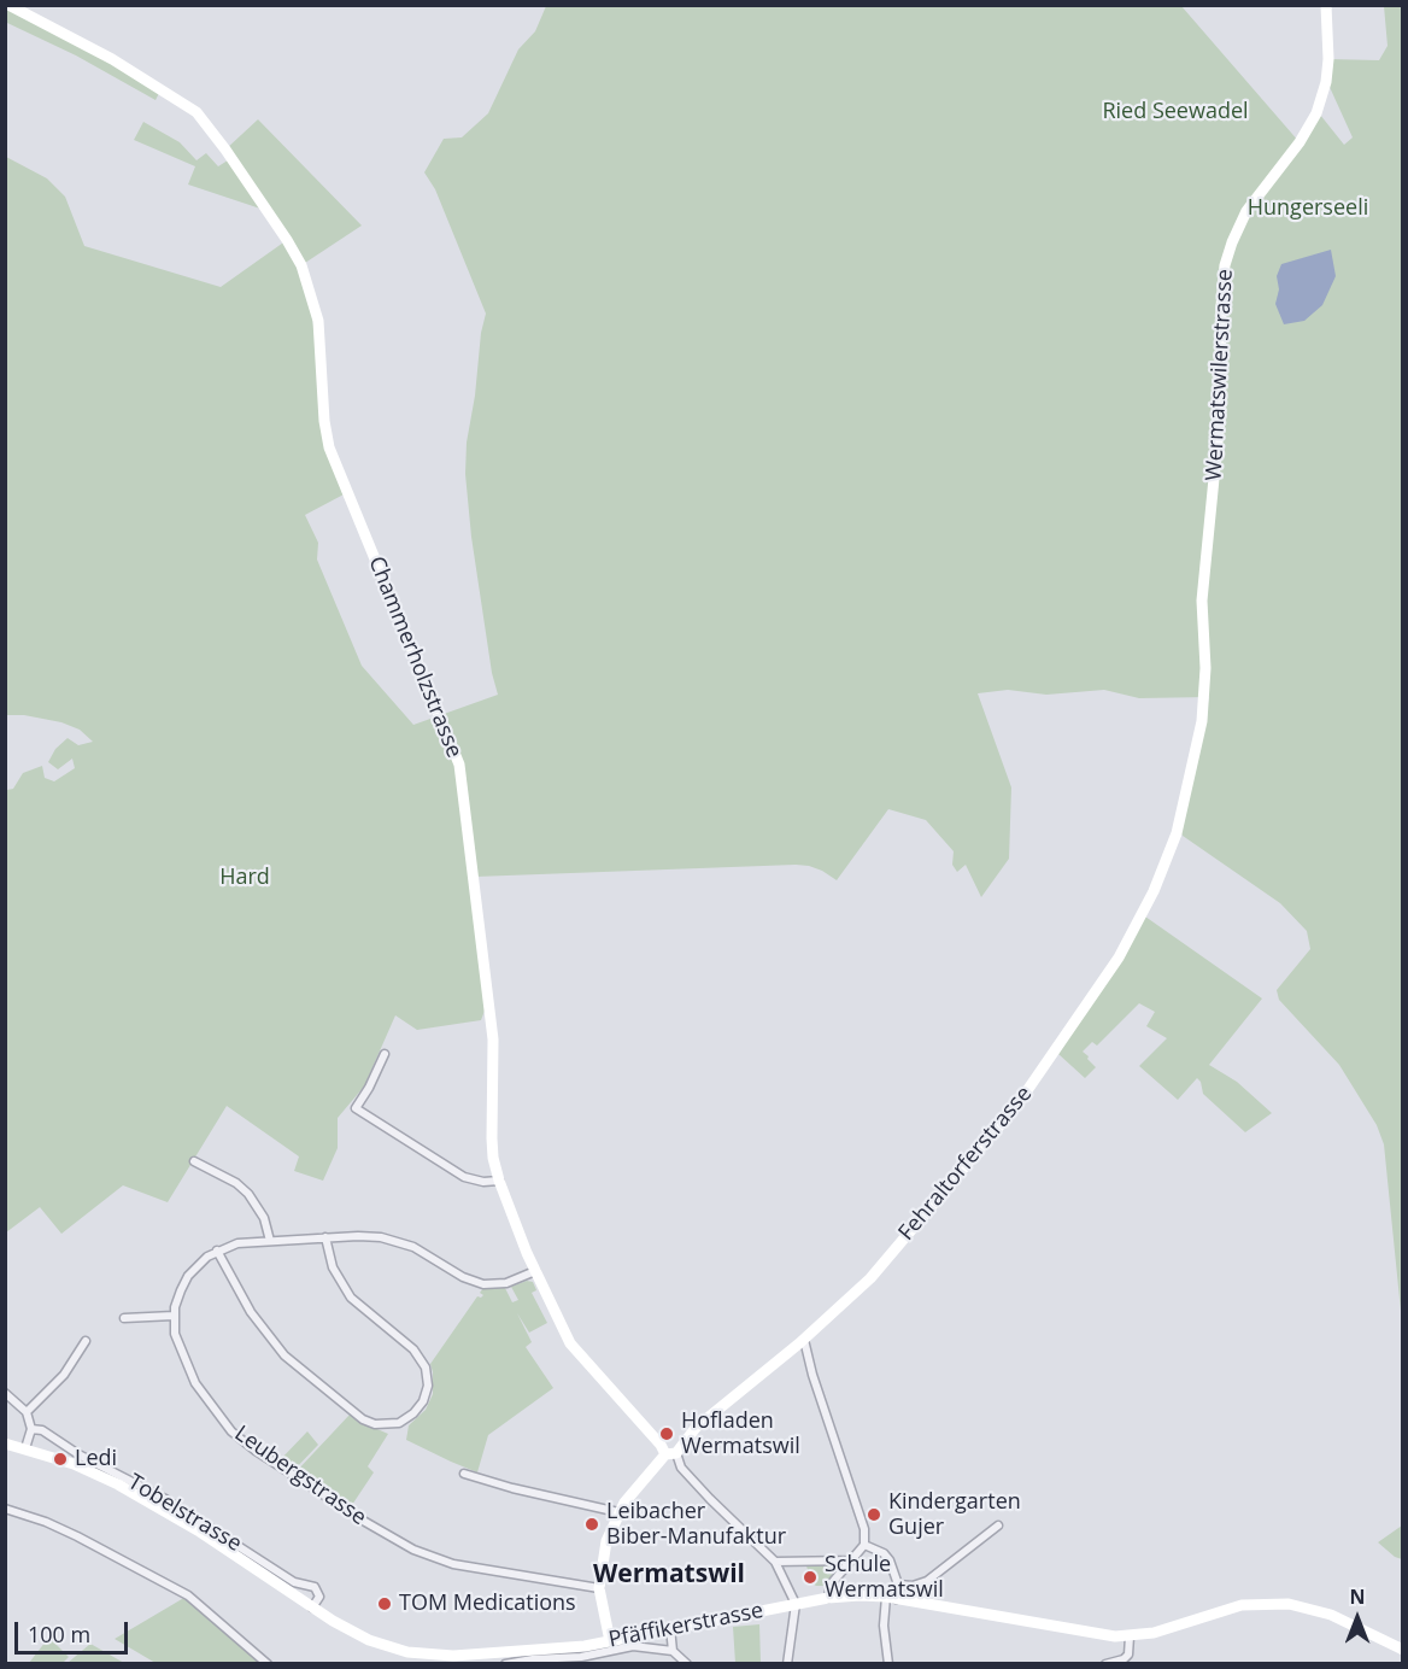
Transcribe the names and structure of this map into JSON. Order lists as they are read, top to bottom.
{
  "streets": {
    "street": [
      "Wermatswilerstrasse",
      "Chammerholzstrasse",
      "Fehraltorferstrasse",
      "Leubergstrasse",
      "Tobelstrasse",
      "Pfäffikerstrasse"
    ]
  },
  "crossings": [
    ["Wermatswilerstrasse", "Fehraltorferstrasse"],
    ["Chammerholzstrasse", "Fehraltorferstrasse"],
    ["Chammerholzstrasse", "Pfäffikerstrasse"],
    ["Fehraltorferstrasse", "Leubergstrasse"],
    ["Fehraltorferstrasse", "Pfäffikerstrasse"],
    ["Tobelstrasse", "Pfäffikerstrasse"]
  ],
  "districts": ["Wermatswil"],
  "parks": ["Ried Seewadel", "Hungerseeli", "Hard"],
  "places": [
    "Hofladen Wermatswil",
    "Ledi",
    "Kindergarten Gujer",
    "Leibacher Biber-Manufaktur",
    "Schule Wermatswil",
    "TOM Medications"
  ],
  "scale_bar": "100 m",
  "north": "top"
}
